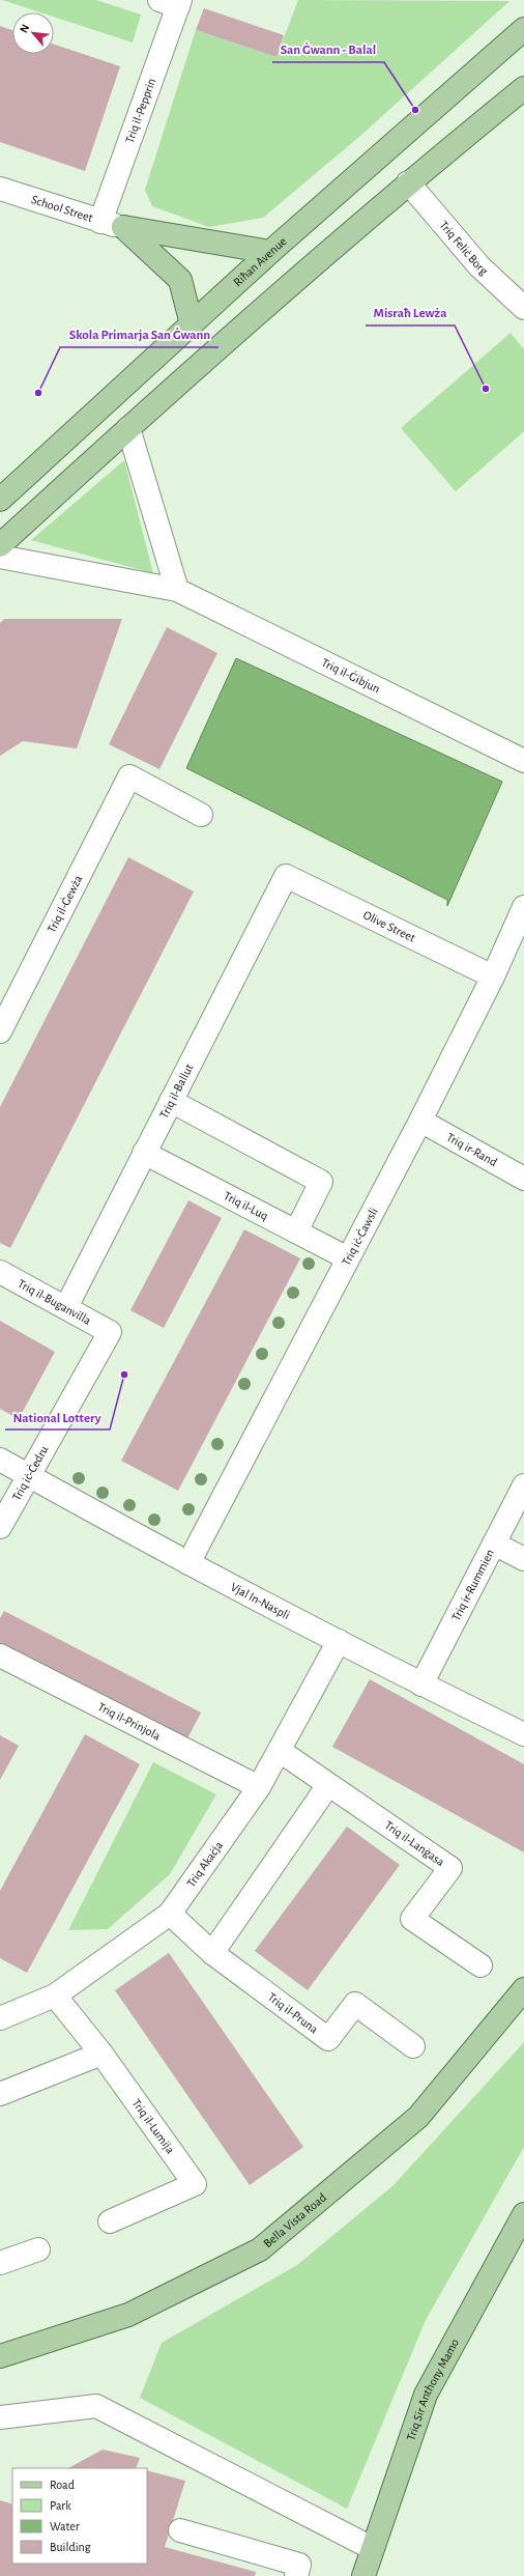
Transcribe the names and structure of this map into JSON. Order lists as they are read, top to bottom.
{
  "streets": {
    "main road": ["Riħan Avenue", "Bella Vista Road", "Triq Sir Anthony Mamo"],
    "street": [
      "Triq il-Pepprin",
      "School Street",
      "Triq Feliċ Borg",
      "Triq il-Ġibjun",
      "Triq il-Ġewża",
      "Olive Street",
      "Triq il-Ballut",
      "Triq ir-Rand",
      "Triq il-Luq",
      "Triq iċ-Ċawsli",
      "Triq il-Buganvilla",
      "Triq iċ-Ċedru",
      "Triq ir-Rummien",
      "Vjal In-Naspli",
      "Triq il-Prinjola",
      "Triq il-Lanġasa",
      "Triq Akaċja",
      "Triq il-Pruna",
      "Triq il-Lumija"
    ]
  },
  "crossings": [
    ["Triq il-Pepprin", "School Street"],
    ["Olive Street", "Triq il-Ballut"],
    ["Olive Street", "Triq iċ-Ċawsli"],
    ["Triq il-Ballut", "Triq il-Luq"],
    ["Triq il-Ballut", "Triq il-Buganvilla"],
    ["Triq ir-Rand", "Triq iċ-Ċawsli"],
    ["Triq il-Luq", "Triq iċ-Ċawsli"],
    ["Triq iċ-Ċawsli", "Vjal In-Naspli"],
    ["Triq il-Buganvilla", "Triq iċ-Ċedru"],
    ["Triq iċ-Ċedru", "Vjal In-Naspli"],
    ["Triq ir-Rummien", "Vjal In-Naspli"],
    ["Vjal In-Naspli", "Triq Akaċja"],
    ["Triq il-Prinjola", "Triq Akaċja"],
    ["Triq il-Lanġasa", "Triq Akaċja"],
    ["Triq Akaċja", "Triq il-Pruna"],
    ["Triq Akaċja", "Triq il-Lumija"]
  ],
  "places": [
    "San Ġwann - Balal",
    "Misraħ Lewża",
    "Skola Primarja San Ġwann",
    "National Lottery"
  ],
  "legend": [
    "Road",
    "Park",
    "Water",
    "Building"
  ],
  "north": "top left"
}
